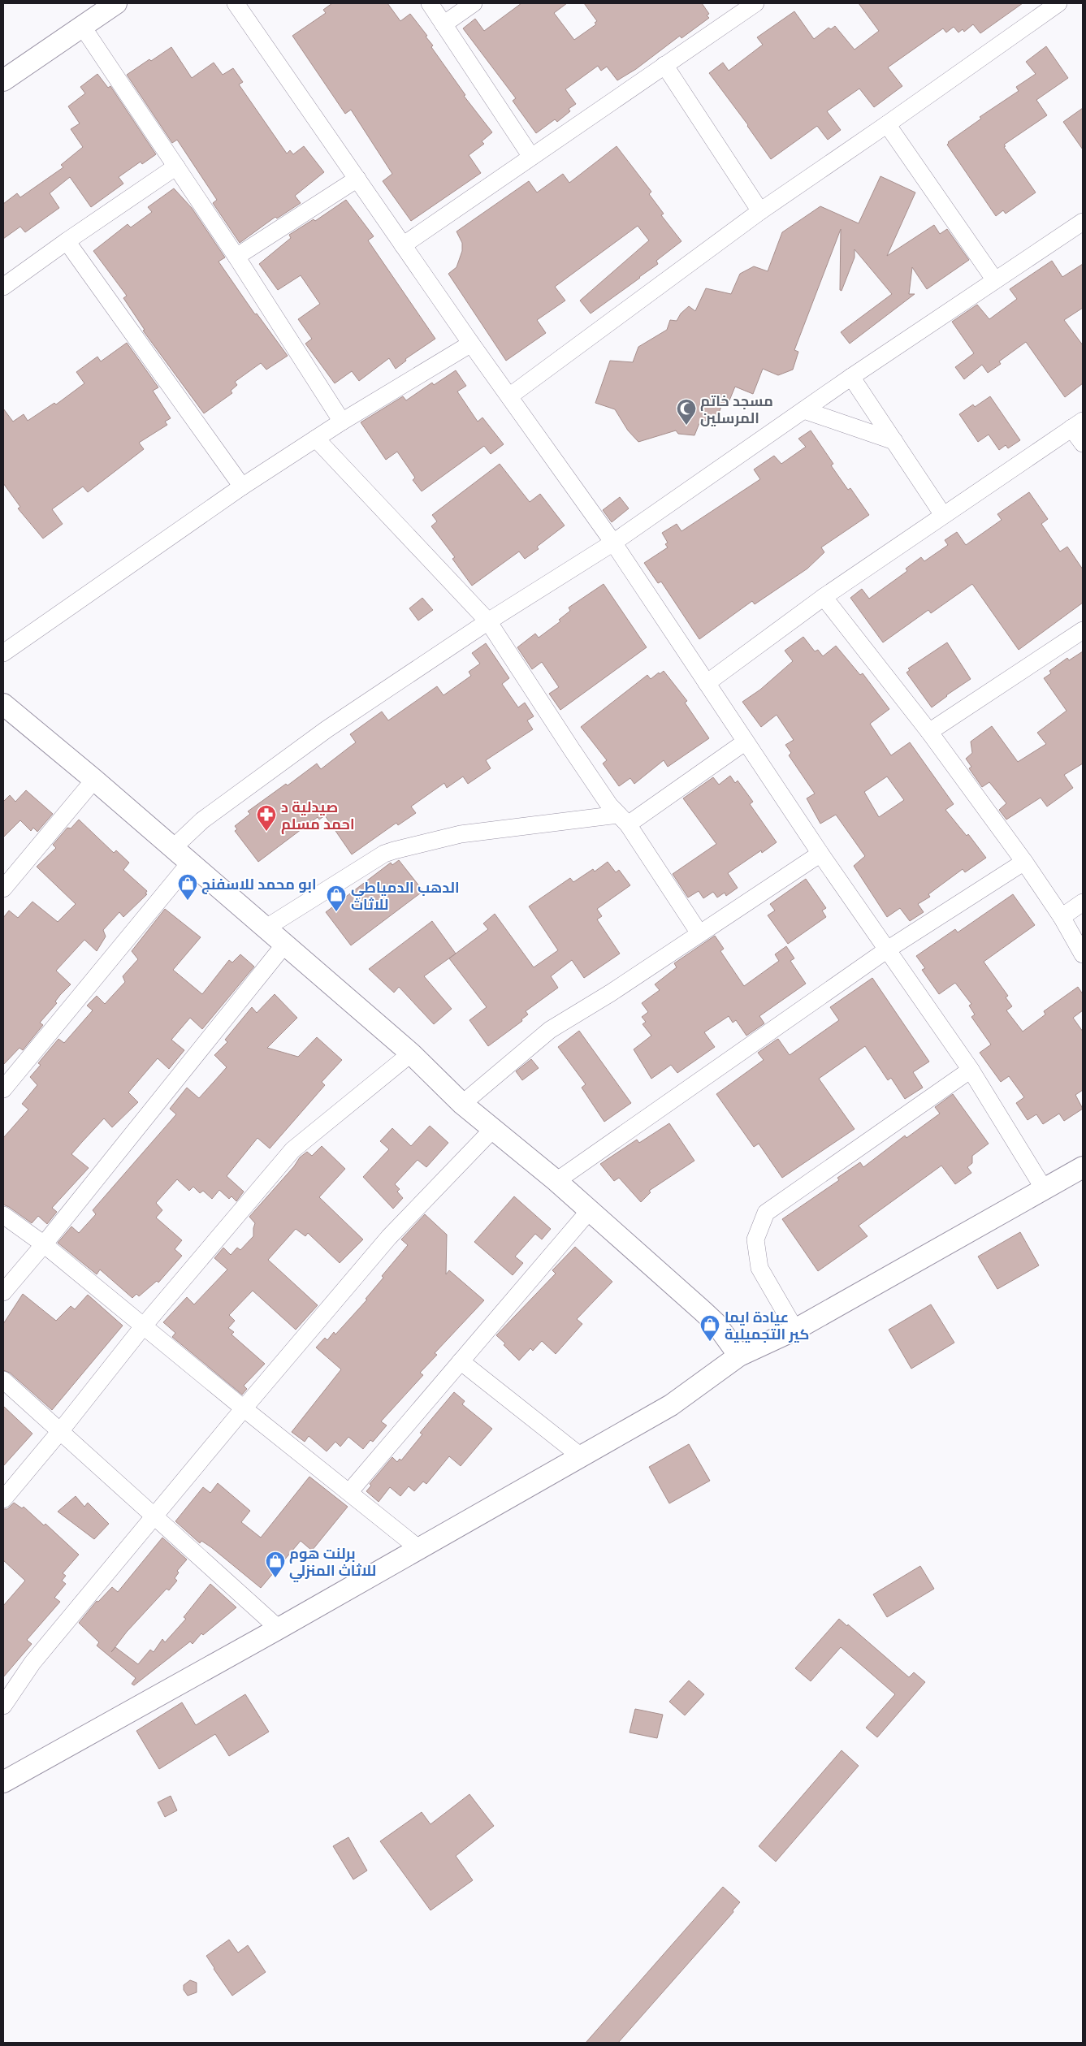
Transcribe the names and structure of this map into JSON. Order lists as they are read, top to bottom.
{
  "places": {
    "mosque": ["مسجد خاتم المرسلين"],
    "pharmacy": ["صيدلية د احمد مسلم"],
    "shop": [
      "ابو محمد للاسفنج",
      "الدهب الدمياطي للاثاث",
      "عيادة ايما كير التجميلية",
      "برلنت هوم للاثاث المنزلي"
    ]
  }
}
